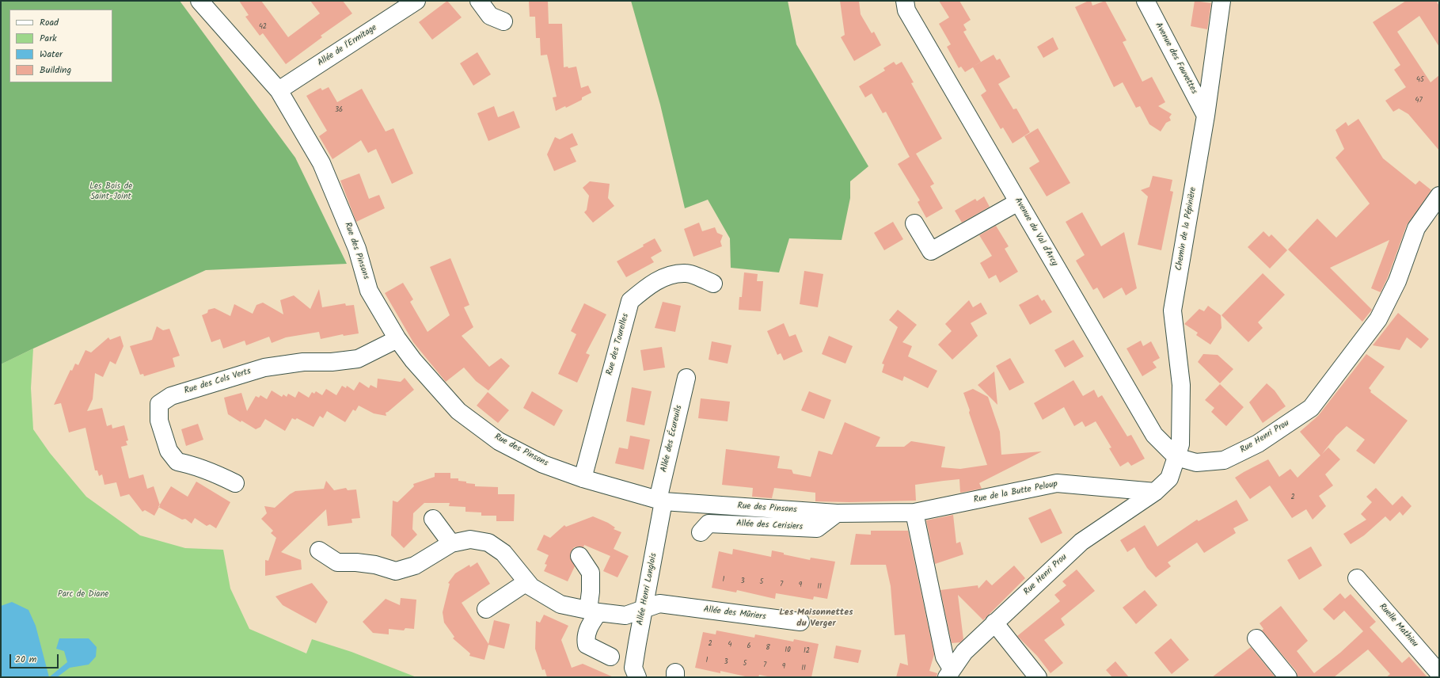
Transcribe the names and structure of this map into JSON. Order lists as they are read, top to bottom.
{
  "streets": {
    "street": [
      "Allée de l'Ermitage",
      "Avenue des Fauvettes",
      "Chemin de la Pépinière",
      "Avenue du Val d'Arcy",
      "Rue des Pinsons",
      "Rue des Tourelles",
      "Rue des Cols Verts",
      "Rue Henri Prou",
      "Allée des Écureuils",
      "Rue de la Butte Peloup",
      "Allée des Cerisiers",
      "Allée Henri Langlois",
      "Allée des Mûriers",
      "Ruelle Mathieu"
    ]
  },
  "crossings": [
    ["Allée de l'Ermitage", "Rue des Pinsons"],
    ["Avenue des Fauvettes", "Chemin de la Pépinière"],
    ["Chemin de la Pépinière", "Avenue du Val d'Arcy"],
    ["Chemin de la Pépinière", "Rue Henri Prou"],
    ["Avenue du Val d'Arcy", "Rue Henri Prou"],
    ["Rue des Pinsons", "Rue des Tourelles"],
    ["Rue des Pinsons", "Rue des Cols Verts"],
    ["Rue des Pinsons", "Allée des Écureuils"],
    ["Rue des Pinsons", "Rue de la Butte Peloup"],
    ["Rue des Pinsons", "Allée des Cerisiers"],
    ["Rue des Pinsons", "Allée Henri Langlois"],
    ["Rue Henri Prou", "Rue de la Butte Peloup"],
    ["Allée des Écureuils", "Allée Henri Langlois"],
    ["Allée Henri Langlois", "Allée des Mûriers"]
  ],
  "districts": ["Les Maisonnettes du Verger"],
  "parks": ["Les Bois de Saint-Joint", "Parc de Diane"],
  "house_numbers": [
    "42",
    "45",
    "47",
    "36",
    "2",
    "1",
    "3",
    "5",
    "7",
    "9",
    "11",
    "2",
    "4",
    "6",
    "8",
    "10",
    "12",
    "1",
    "3",
    "5",
    "7",
    "9",
    "11"
  ],
  "legend": [
    "Road",
    "Park",
    "Water",
    "Building"
  ],
  "scale_bar": "20 m"
}
